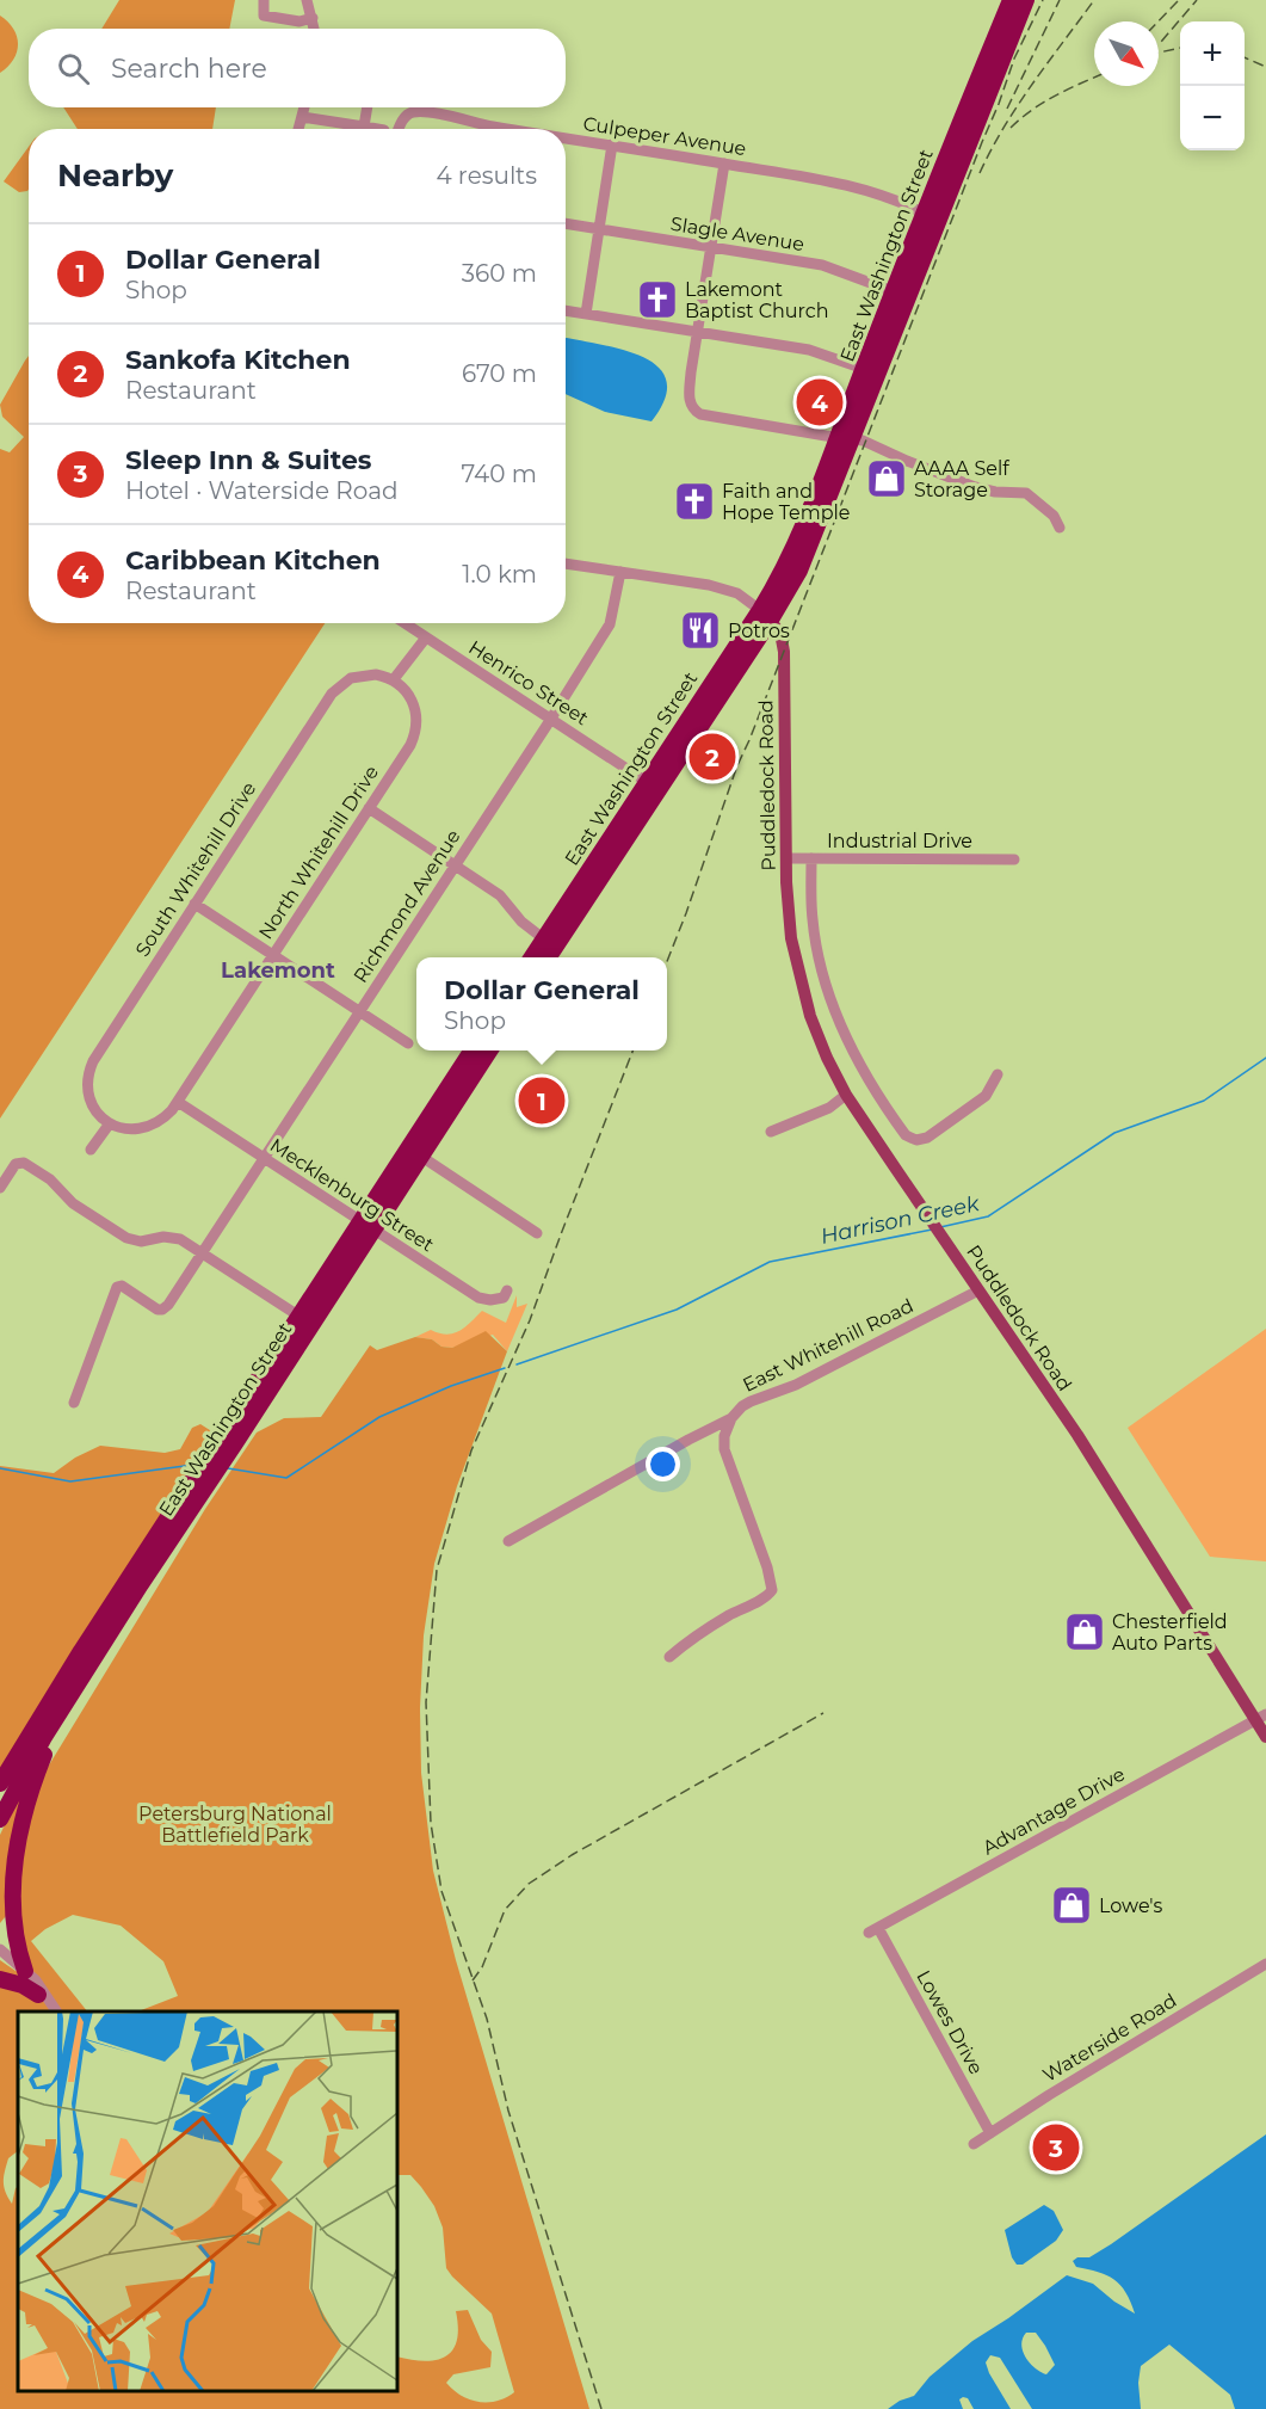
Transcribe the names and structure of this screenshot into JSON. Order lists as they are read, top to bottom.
{
  "streets": {
    "highway": ["East Washington Street"],
    "main road": ["Puddledock Road"],
    "street": [
      "Culpeper Avenue",
      "Slagle Avenue",
      "Henrico Street",
      "Industrial Drive",
      "North Whitehill Drive",
      "South Whitehill Drive",
      "Richmond Avenue",
      "Mecklenburg Street",
      "East Whitehill Road",
      "Advantage Drive",
      "Lowes Drive",
      "Waterside Road"
    ]
  },
  "crossings": [
    ["Culpeper Avenue", "East Washington Street"],
    ["Slagle Avenue", "East Washington Street"],
    ["East Washington Street", "Henrico Street"],
    ["East Washington Street", "Puddledock Road"],
    ["East Washington Street", "Mecklenburg Street"],
    ["Henrico Street", "Richmond Avenue"],
    ["Puddledock Road", "Industrial Drive"],
    ["Puddledock Road", "East Whitehill Road"],
    ["Puddledock Road", "Advantage Drive"],
    ["North Whitehill Drive", "South Whitehill Drive"],
    ["North Whitehill Drive", "Mecklenburg Street"],
    ["Richmond Avenue", "Mecklenburg Street"],
    ["Advantage Drive", "Lowes Drive"],
    ["Lowes Drive", "Waterside Road"]
  ],
  "districts": ["Lakemont"],
  "water": ["Harrison Creek"],
  "parks": ["Petersburg National Battlefield Park"],
  "places": {
    "church": ["Lakemont Baptist Church", "Faith and Hope Temple"],
    "shop": ["AAAA Self Storage", "Chesterfield Auto Parts", "Lowe's"],
    "restaurant": ["Potros"]
  },
  "north": "bottom right",
  "page": {
    "map_buttons": ["+", "−"],
    "search": "Search here",
    "heading": ["Nearby", "4 results"],
    "list": [
      {
        "mark": "1",
        "name": "Dollar General",
        "note": "Shop",
        "value": "360 m"
      },
      {
        "mark": "2",
        "name": "Sankofa Kitchen",
        "note": "Restaurant",
        "value": "670 m"
      },
      {
        "mark": "3",
        "name": "Sleep Inn & Suites",
        "note": "Hotel · Waterside Road",
        "value": "740 m"
      },
      {
        "mark": "4",
        "name": "Caribbean Kitchen",
        "note": "Restaurant",
        "value": "1.0 km"
      }
    ],
    "pins": [
      "4",
      "2",
      "1",
      "3"
    ],
    "popup": ["Dollar General", "Shop"]
  }
}
